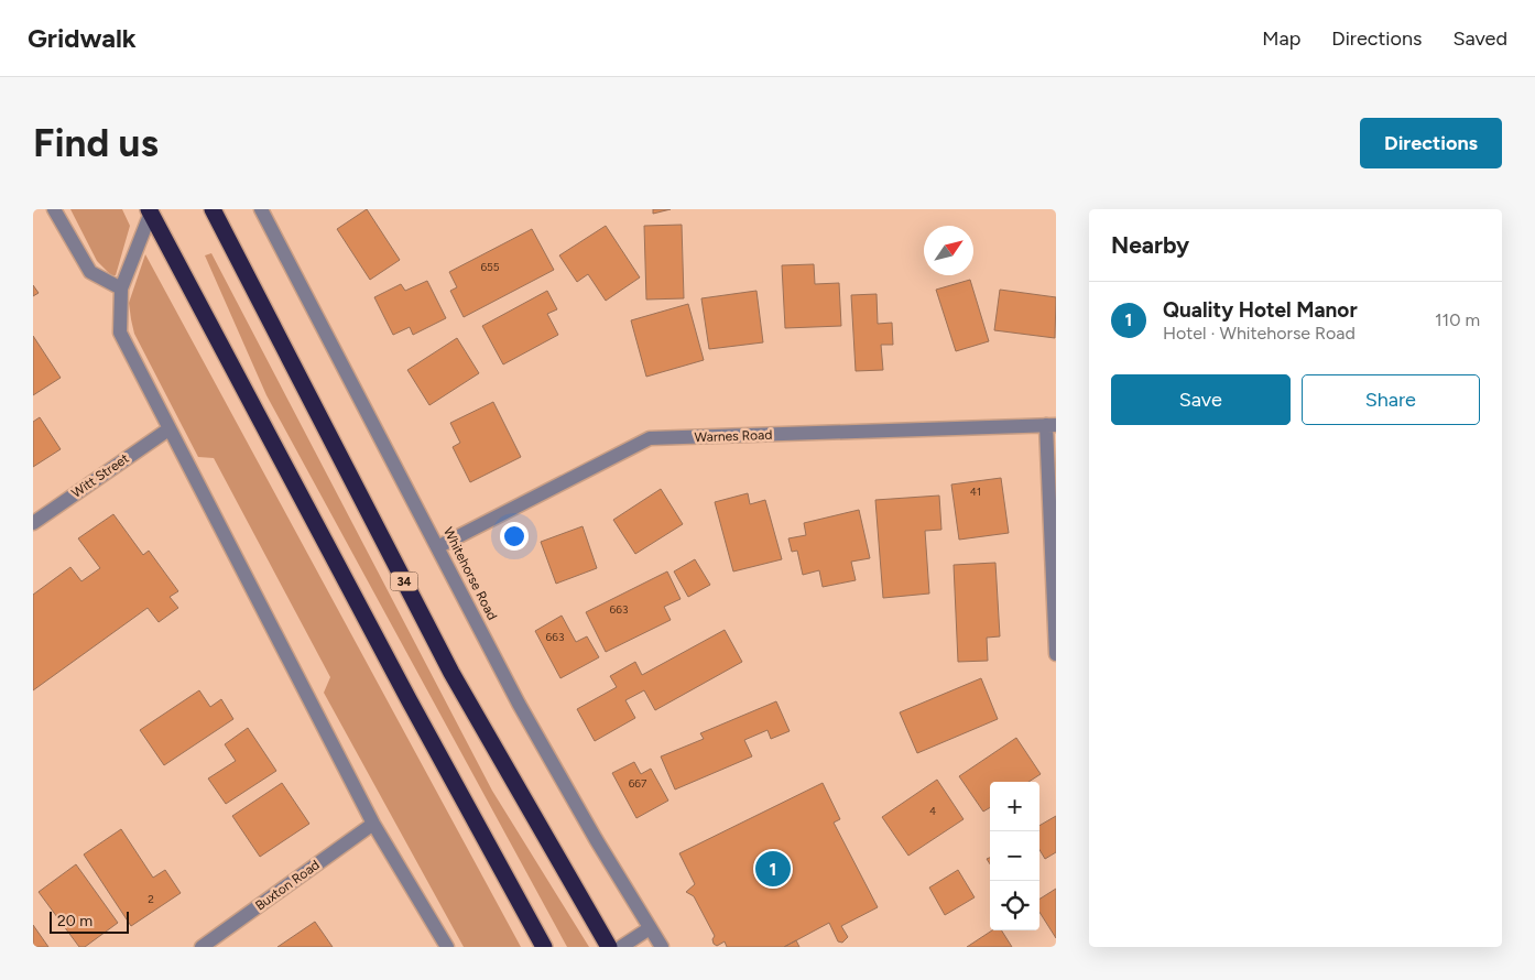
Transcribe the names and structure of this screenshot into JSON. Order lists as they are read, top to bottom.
{
  "streets": {
    "highway": ["34"],
    "street": [
      "Warnes Road",
      "Witt Street",
      "Whitehorse Road",
      "Buxton Road"
    ]
  },
  "crossings": [
    ["Warnes Road", "Whitehorse Road"]
  ],
  "house_numbers": [
    "655",
    "41",
    "663",
    "663",
    "667",
    "4",
    "2"
  ],
  "scale_bar": "20 m",
  "north": "top right",
  "page": {
    "header": "Gridwalk",
    "nav": ["Map", "Directions", "Saved"],
    "buttons": [
      "Directions",
      ["Save", "Share"]
    ],
    "title": "Find us",
    "heading": "Nearby",
    "list": [
      {
        "mark": "1",
        "name": "Quality Hotel Manor",
        "note": "Hotel · Whitehorse Road",
        "value": "110 m"
      }
    ],
    "map_buttons": ["+", "−"],
    "pins": "1",
    "scale": "20 m"
  }
}
